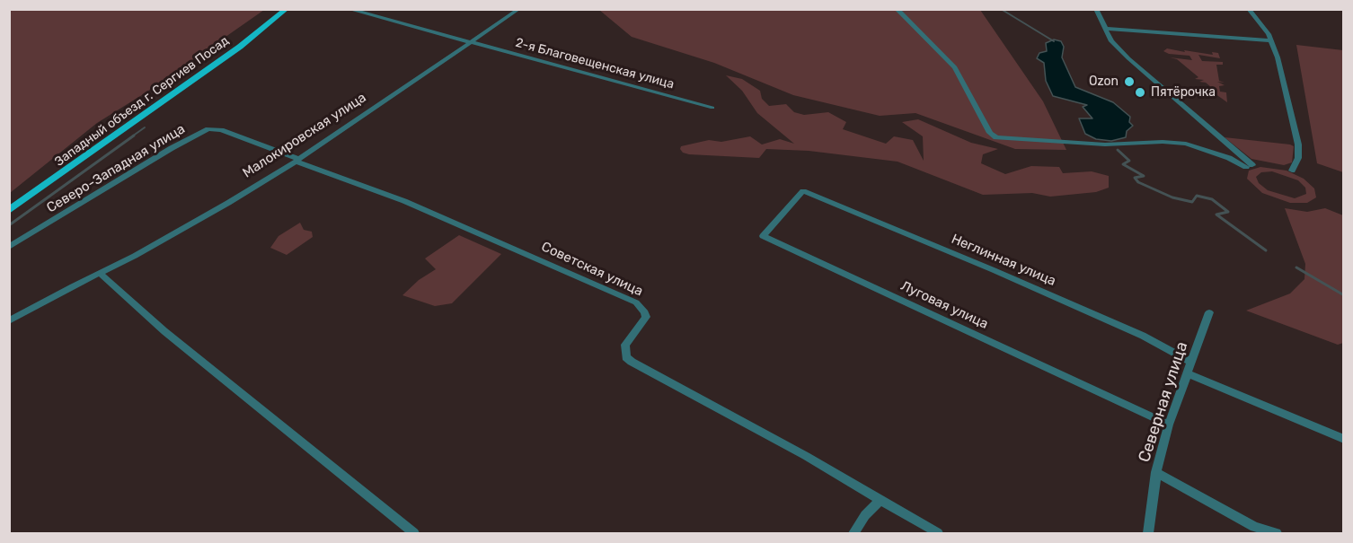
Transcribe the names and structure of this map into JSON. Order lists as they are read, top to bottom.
{
  "streets": {
    "main road": ["Западный объезд г. Сергиев Посад"],
    "street": [
      "2-я Благовещенская улица",
      "Малокировская улица",
      "Северо-Западная улица",
      "Неглинная улица",
      "Советская улица",
      "Луговая улица",
      "Северная улица"
    ]
  },
  "crossings": [
    ["2-я Благовещенская улица", "Малокировская улица"],
    ["Малокировская улица", "Северо-Западная улица"],
    ["Малокировская улица", "Советская улица"],
    ["Северо-Западная улица", "Советская улица"],
    ["Неглинная улица", "Луговая улица"],
    ["Неглинная улица", "Северная улица"],
    ["Луговая улица", "Северная улица"]
  ],
  "places": ["Ozon", "Пятёрочка"]
}
